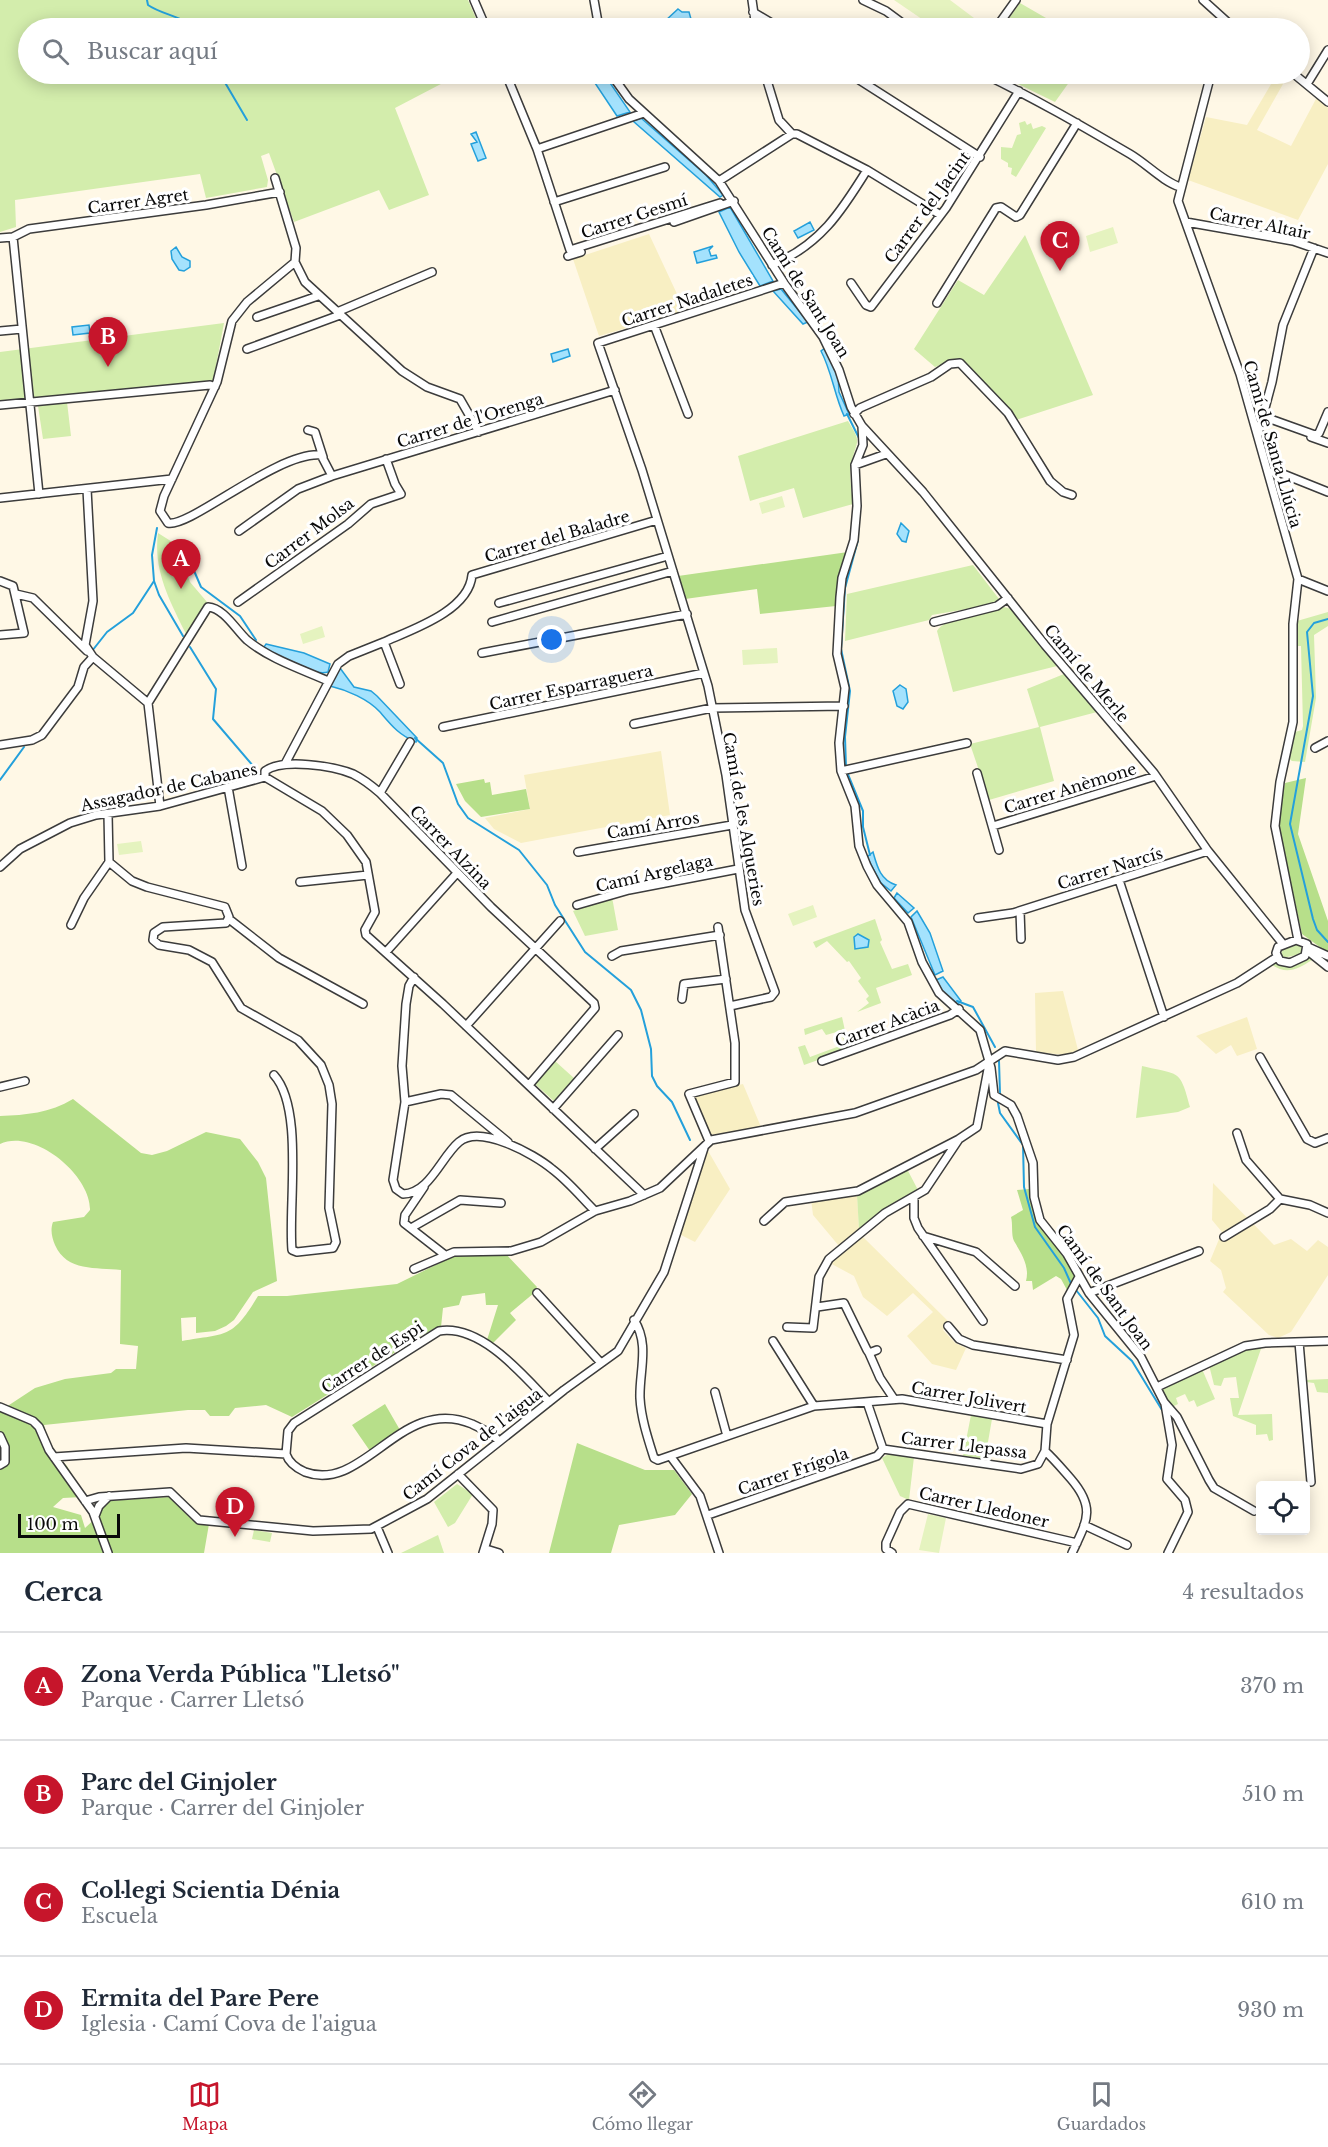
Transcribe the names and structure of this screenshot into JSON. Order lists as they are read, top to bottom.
{
  "streets": {
    "street": [
      "Carrer Agret",
      "Carrer del Jacint",
      "Carrer Gesmí",
      "Carrer Altair",
      "Camí de Sant Joan",
      "Carrer Nadaletes",
      "Carrer de l'Orenga",
      "Camí de Santa Llúcia",
      "Carrer Molsa",
      "Carrer del Baladre",
      "Camí de Merle",
      "Carrer Esparraguera",
      "Assagador de Cabanes",
      "Carrer Anèmone",
      "Camí de les Alqueries",
      "Camí Arros",
      "Carrer Alzina",
      "Carrer Narcís",
      "Camí Argelaga",
      "Carrer Acàcia",
      "Carrer de Espi",
      "Carrer Jolivert",
      "Camí Cova de l'aigua",
      "Carrer Llepassa",
      "Carrer Frígola",
      "Carrer Lledoner"
    ]
  },
  "crossings": [
    ["Carrer Gesmí", "Camí de Sant Joan"],
    ["Carrer Altair", "Camí de Santa Llúcia"],
    ["Camí de Sant Joan", "Carrer Nadaletes"],
    ["Camí de Sant Joan", "Camí de Merle"],
    ["Camí de Sant Joan", "Carrer Acàcia"],
    ["Carrer Nadaletes", "Camí de les Alqueries"],
    ["Carrer de l'Orenga", "Carrer Molsa"],
    ["Carrer de l'Orenga", "Camí de les Alqueries"],
    ["Camí de Santa Llúcia", "Camí de Merle"],
    ["Carrer del Baladre", "Camí de les Alqueries"],
    ["Carrer del Baladre", "Carrer Alzina"],
    ["Camí de Merle", "Carrer Anèmone"],
    ["Camí de Merle", "Carrer Narcís"],
    ["Carrer Esparraguera", "Camí de les Alqueries"],
    ["Assagador de Cabanes", "Carrer Alzina"],
    ["Camí de les Alqueries", "Camí Arros"],
    ["Camí de les Alqueries", "Camí Argelaga"],
    ["Carrer de Espi", "Camí Cova de l'aigua"],
    ["Carrer Jolivert", "Carrer Llepassa"],
    ["Carrer Llepassa", "Carrer Frígola"]
  ],
  "scale_bar": "100 m",
  "page": {
    "search": "Buscar aquí",
    "pins": [
      "C",
      "B",
      "A",
      "D"
    ],
    "scale": "100 m",
    "heading": ["Cerca", "4 resultados"],
    "list": [
      {
        "mark": "A",
        "name": "Zona Verda Pública \"Lletsó\"",
        "note": "Parque · Carrer Lletsó",
        "value": "370 m"
      },
      {
        "mark": "B",
        "name": "Parc del Ginjoler",
        "note": "Parque · Carrer del Ginjoler",
        "value": "510 m"
      },
      {
        "mark": "C",
        "name": "Col·legi Scientia Dénia",
        "note": "Escuela",
        "value": "610 m"
      },
      {
        "mark": "D",
        "name": "Ermita del Pare Pere",
        "note": "Iglesia · Camí Cova de l'aigua",
        "value": "930 m"
      }
    ],
    "nav": ["Mapa", "Cómo llegar", "Guardados"]
  }
}
